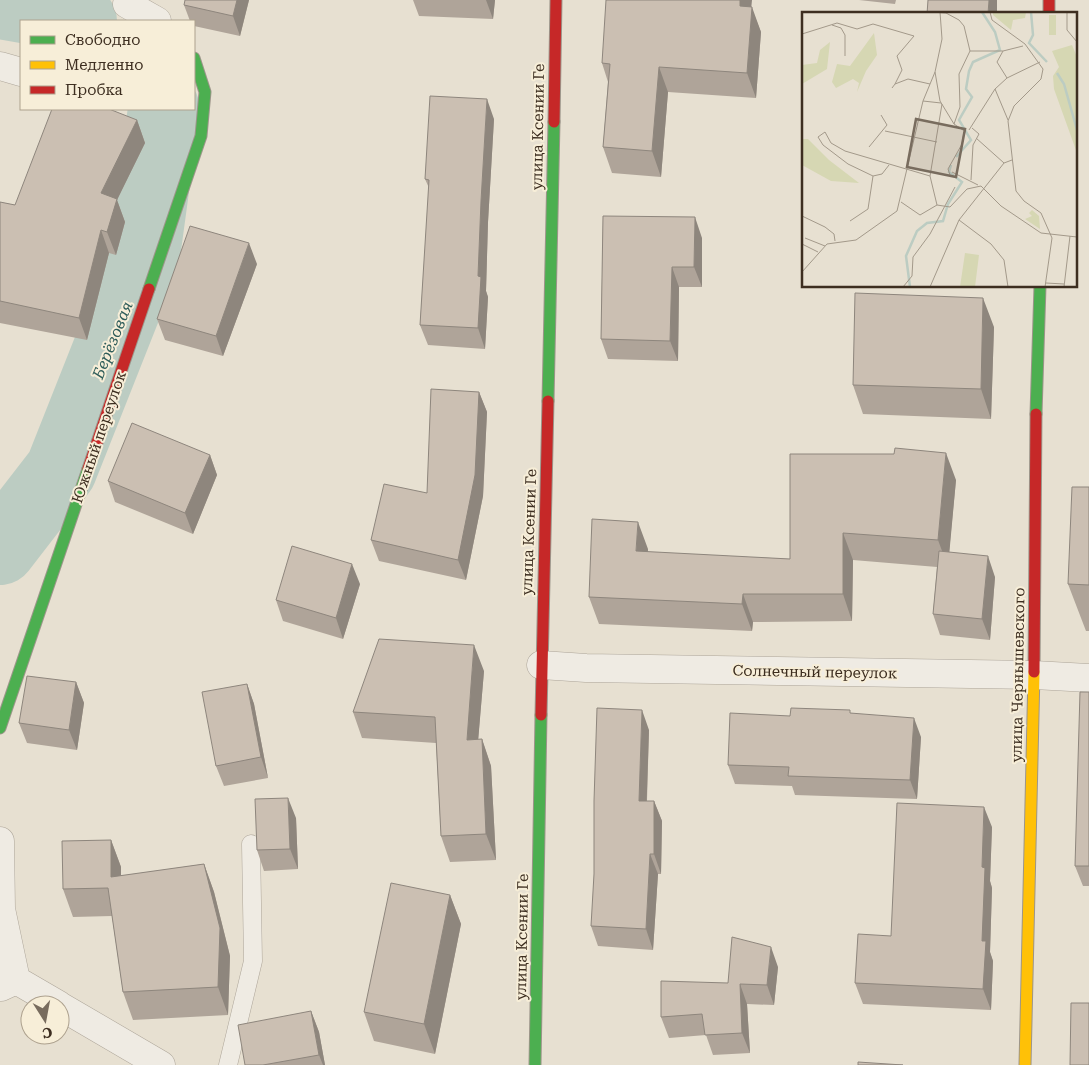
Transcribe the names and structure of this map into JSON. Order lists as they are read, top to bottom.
{
  "streets": {
    "street": [
      "улица Ксении Ге",
      "Южный переулок",
      "Солнечный переулок",
      "улица Чернышевского"
    ]
  },
  "crossings": [
    ["улица Ксении Ге", "Солнечный переулок"],
    ["Солнечный переулок", "улица Чернышевского"]
  ],
  "water": ["Берёзовая"],
  "legend": ["Свободно", "Медленно", "Пробка"],
  "north": "bottom"
}
